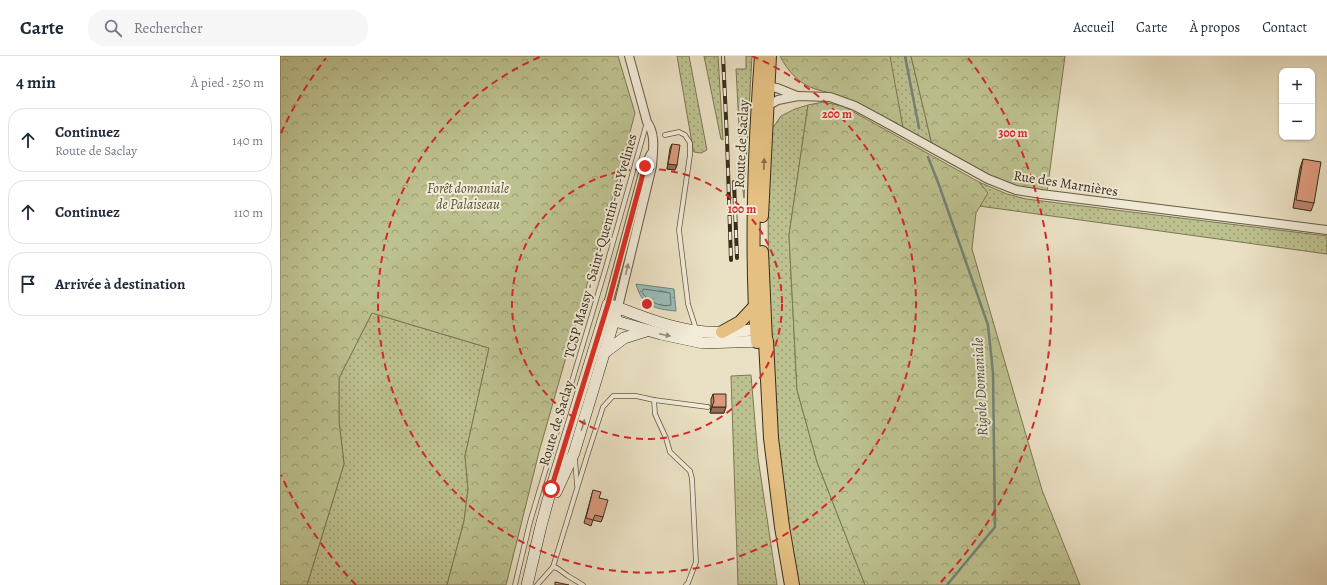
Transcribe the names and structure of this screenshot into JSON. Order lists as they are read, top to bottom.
{
  "streets": {
    "main road": ["Route de Saclay"],
    "street": ["Rue des Marnières"],
    "lane": ["TCSP Massy - Saint-Quentin-en-Yvelines"]
  },
  "crossings": [
    ["Route de Saclay", "Rue des Marnières"]
  ],
  "water": ["Rigole Domaniale"],
  "parks": ["Forêt domaniale de Palaiseau"],
  "page": {
    "header": "Carte",
    "search": "Rechercher",
    "nav": [
      "Accueil",
      "Carte",
      "À propos",
      "Contact"
    ],
    "heading": ["4 min", "À pied · 250 m"],
    "map_buttons": ["+", "−"],
    "list": [
      ["Continuez", "Route de Saclay", "140 m"],
      ["Continuez", "110 m"],
      "Arrivée à destination"
    ]
  },
  "rings": ["200 m", "300 m", "100 m"]
}
